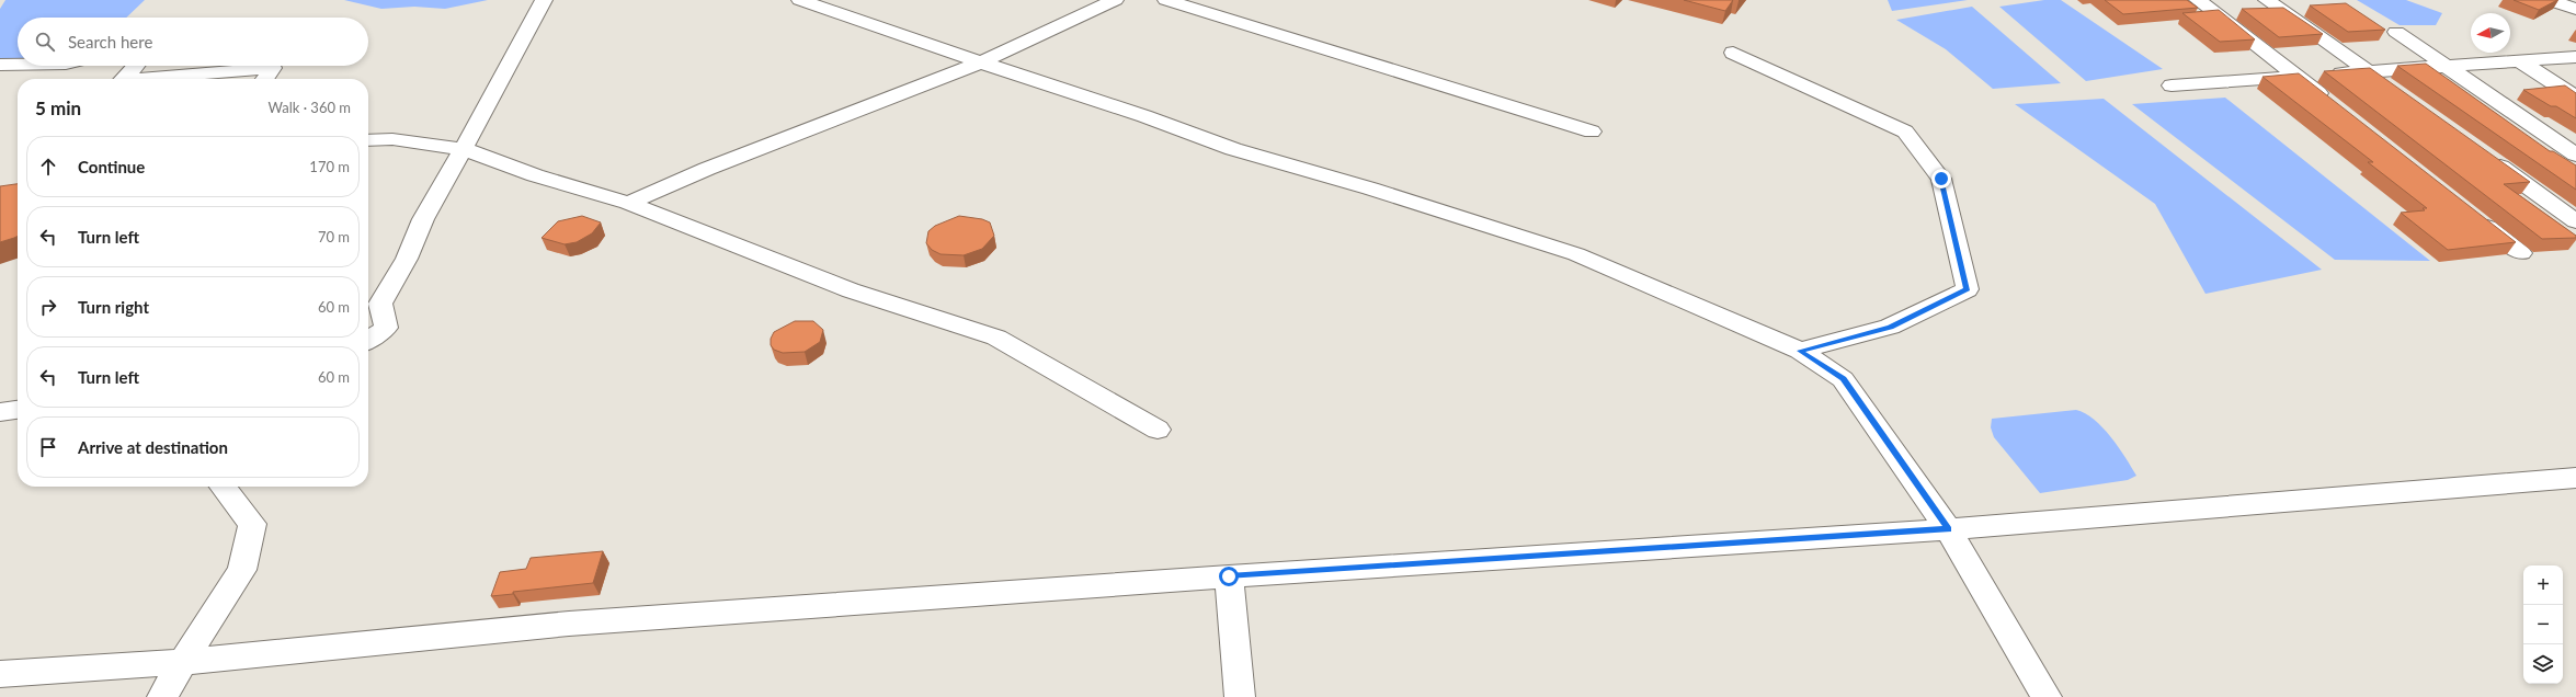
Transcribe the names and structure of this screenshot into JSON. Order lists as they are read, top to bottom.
{
  "north": "left",
  "page": {
    "search": "Search here",
    "heading": ["5 min", "Walk · 360 m"],
    "list": [
      ["Continue", "170 m"],
      ["Turn left", "70 m"],
      ["Turn right", "60 m"],
      ["Turn left", "60 m"],
      "Arrive at destination"
    ],
    "map_buttons": ["+", "−"]
  }
}
